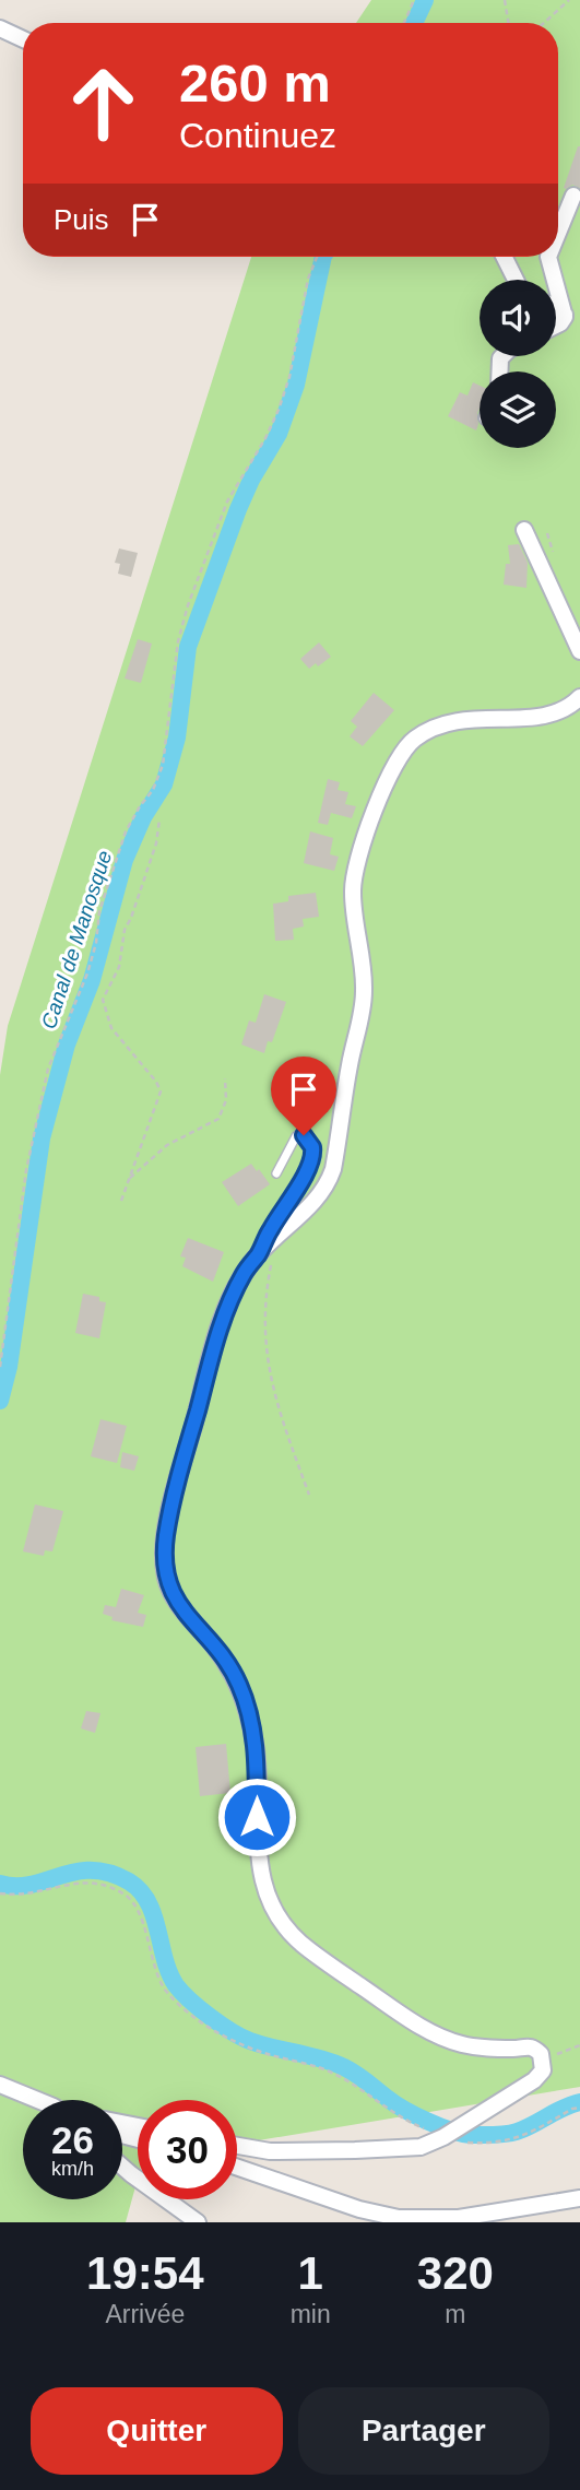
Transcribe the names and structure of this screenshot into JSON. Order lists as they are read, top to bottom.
{
  "water": ["Canal de Manosque"],
  "page": {
    "turn": ["260 m", "Continuez"],
    "then": "Puis",
    "speed": "26 km/h",
    "limit": "30",
    "eta": [
      "19:54",
      "Arrivée",
      "1",
      "min",
      "320",
      "m"
    ],
    "buttons": ["Quitter", "Partager"]
  }
}
